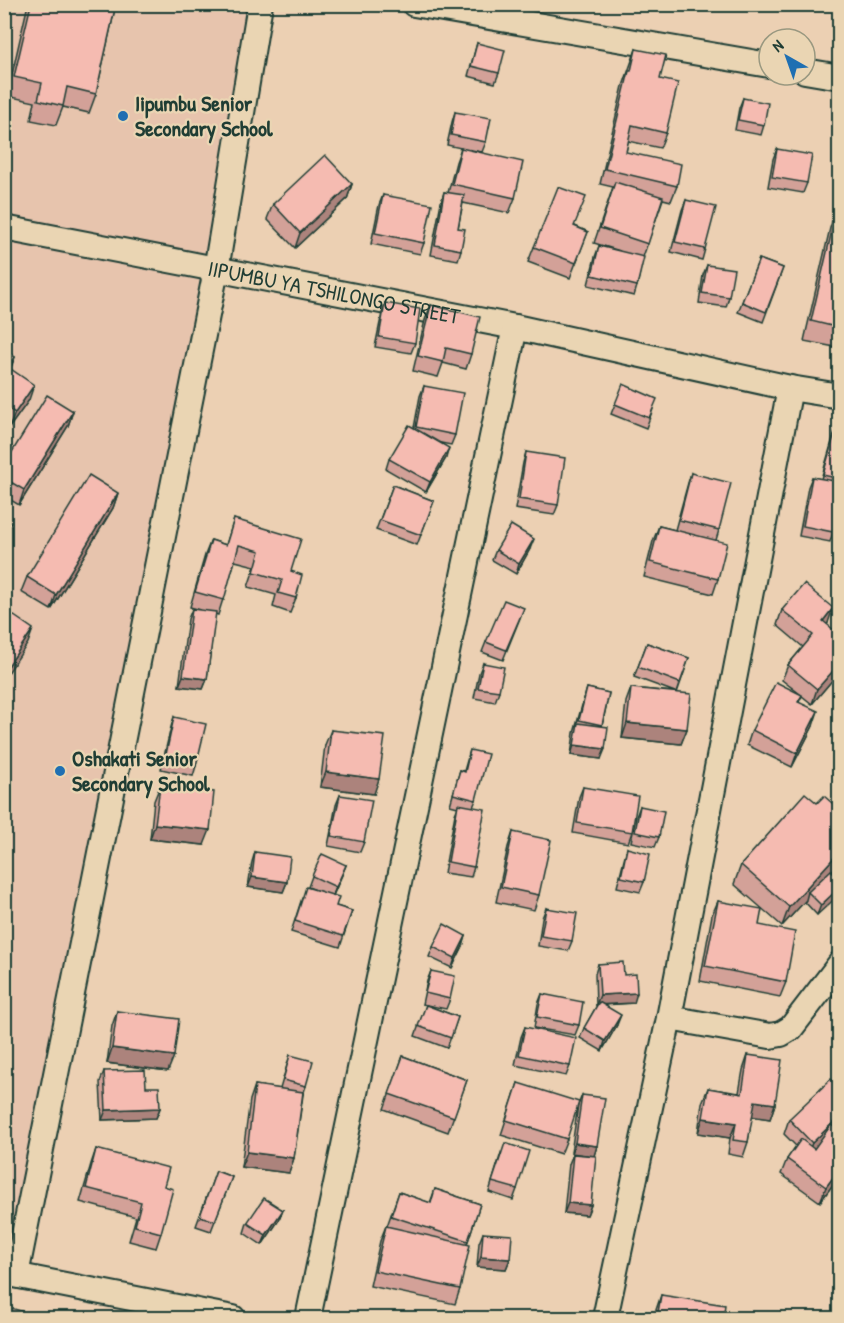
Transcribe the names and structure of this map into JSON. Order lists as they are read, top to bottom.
{
  "streets": {
    "street": ["IIPUMBU YA TSHILONGO STREET"]
  },
  "places": ["Iipumbu Senior Secondary School", "Oshakati Senior Secondary School"],
  "north": "top left"
}
